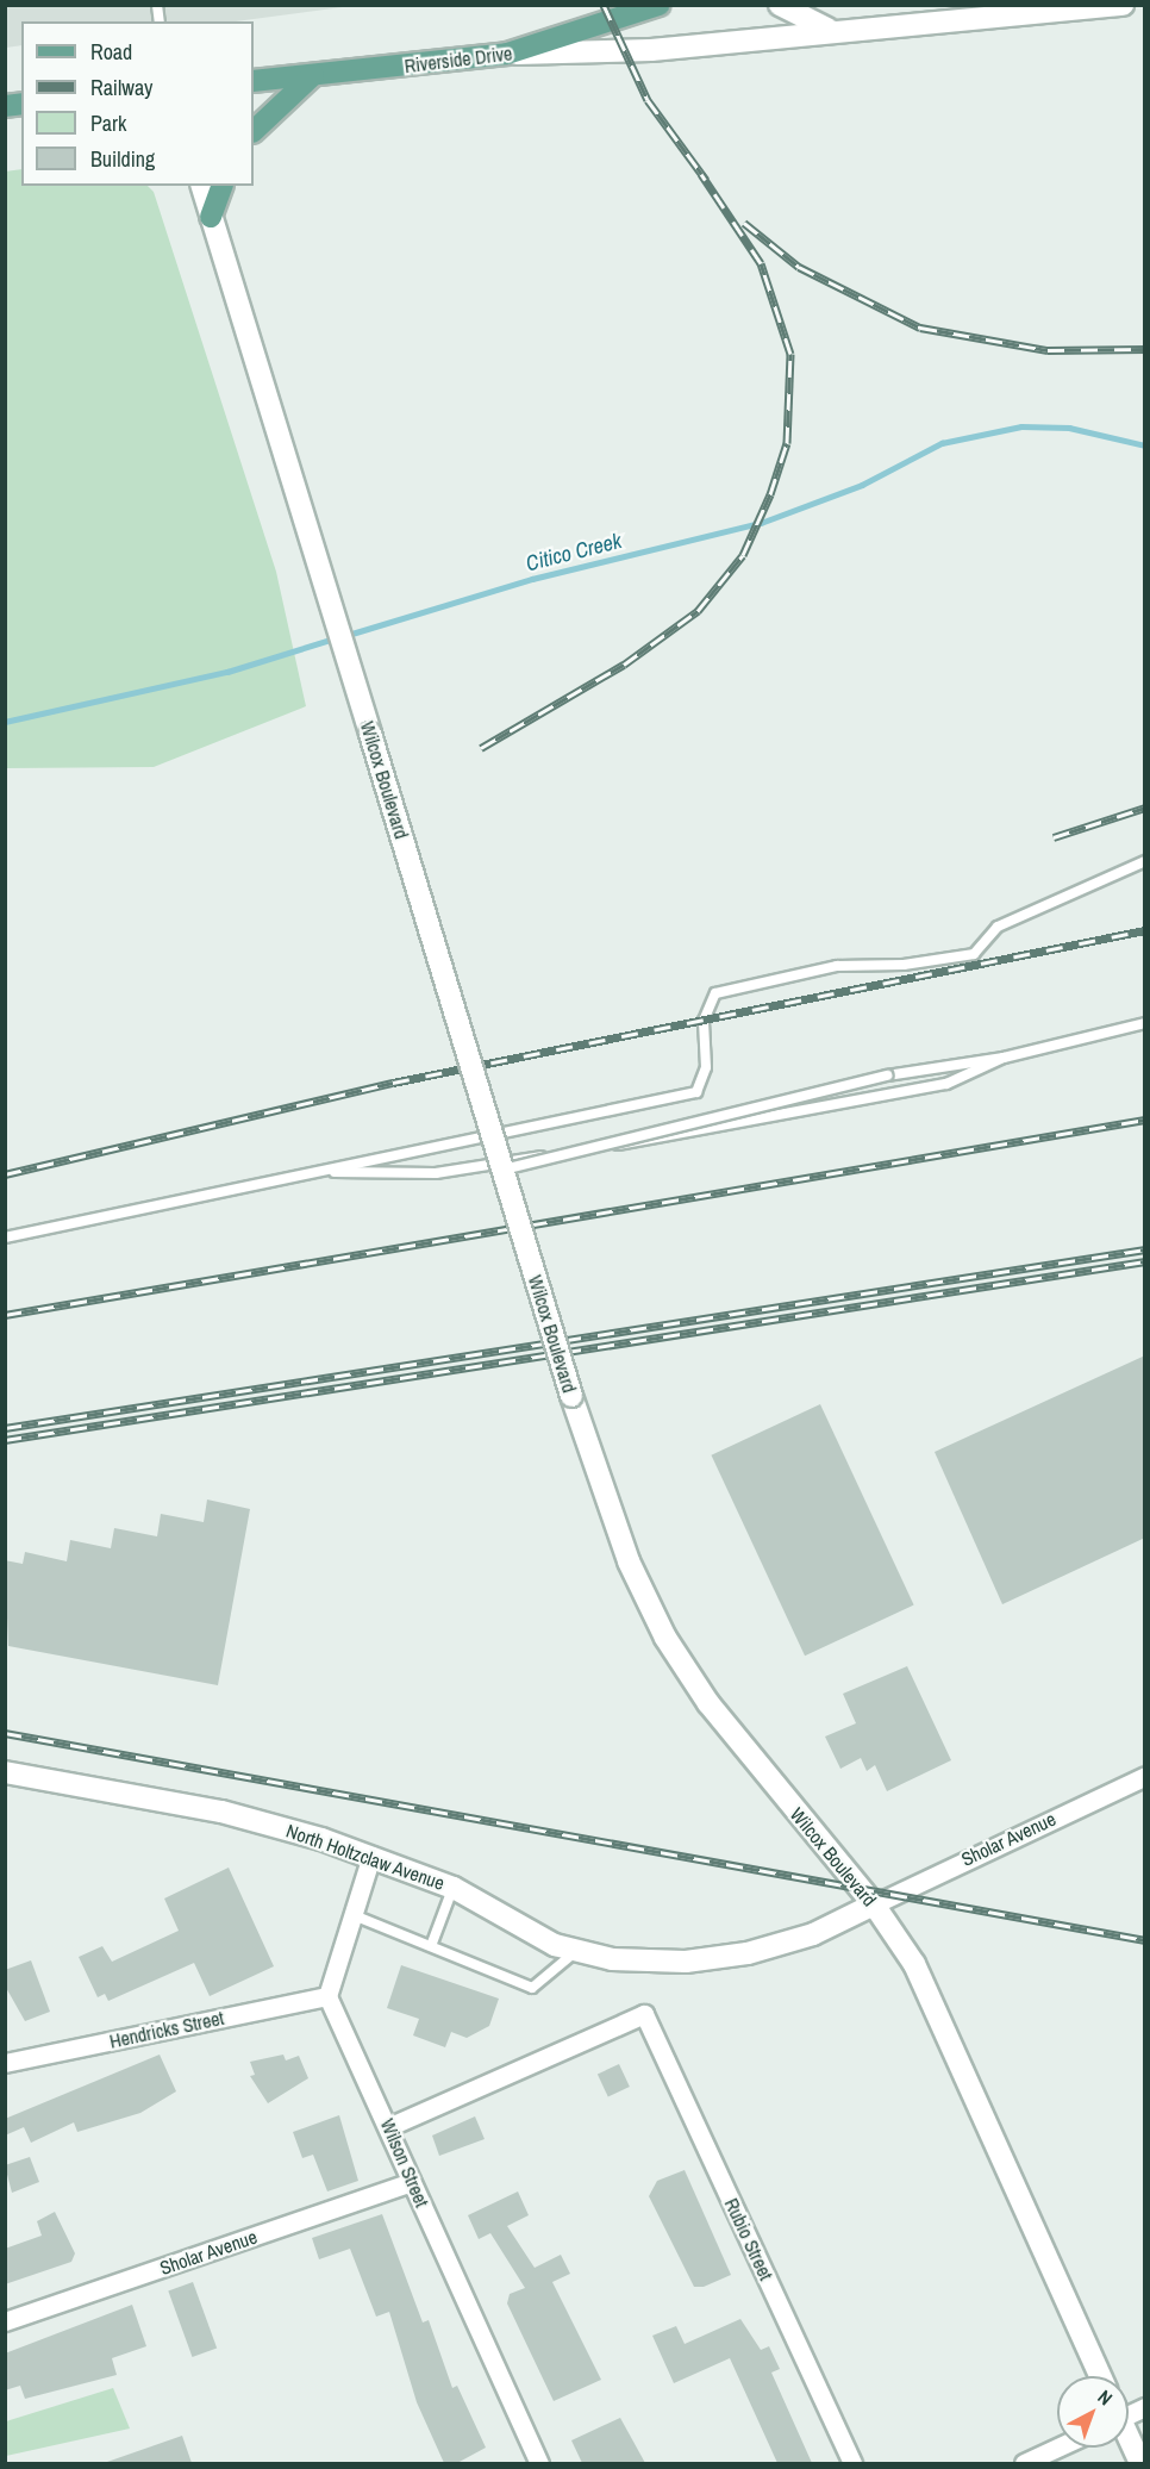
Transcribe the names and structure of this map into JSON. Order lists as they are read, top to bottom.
{
  "streets": {
    "main road": ["Riverside Drive", "Wilcox Boulevard", "North Holtzclaw Avenue"],
    "street": [
      "Sholar Avenue",
      "Hendricks Street",
      "Wilson Street",
      "Rubio Street"
    ]
  },
  "crossings": [
    ["Wilcox Boulevard", "Sholar Avenue"],
    ["Wilcox Boulevard", "North Holtzclaw Avenue"],
    ["Sholar Avenue", "North Holtzclaw Avenue"],
    ["Sholar Avenue", "Wilson Street"],
    ["Hendricks Street", "Wilson Street"],
    ["Wilson Street", "Rubio Street"]
  ],
  "water": ["Citico Creek"],
  "legend": [
    "Road",
    "Railway",
    "Park",
    "Building"
  ],
  "north": "top right"
}
